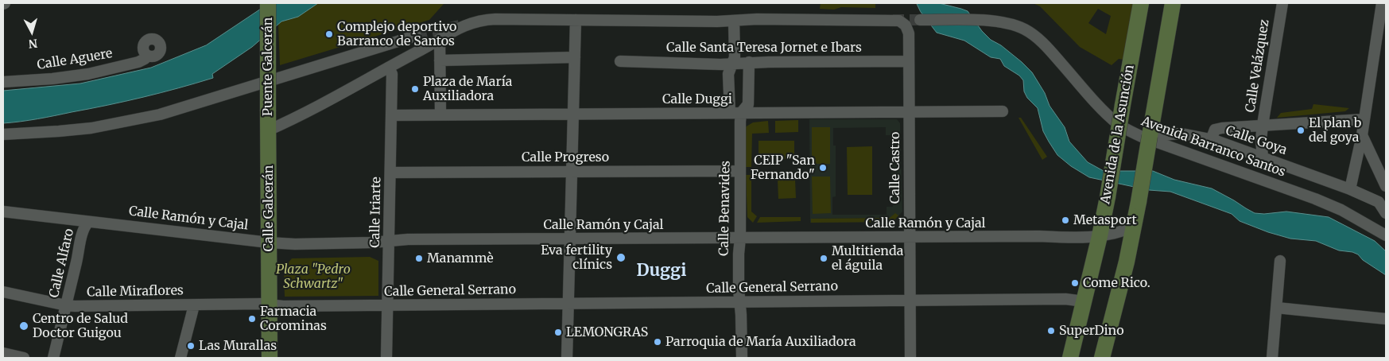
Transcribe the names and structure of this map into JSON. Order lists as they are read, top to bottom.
{
  "streets": {
    "main road": ["Puente Galcerán", "Avenida de la Asunción", "Calle Galcerán"],
    "street": [
      "Calle Santa Teresa Jornet e Ibars",
      "Calle Aguere",
      "Calle Velázquez",
      "Calle Duggi",
      "Calle Goya",
      "Avenida Barranco Santos",
      "Calle Progreso",
      "Calle Castro",
      "Calle Benavides",
      "Calle Iriarte",
      "Calle Ramón y Cajal",
      "Calle Alfaro",
      "Calle General Serrano",
      "Calle Miraflores"
    ]
  },
  "crossings": [
    ["Calle Santa Teresa Jornet e Ibars", "Calle Castro"],
    ["Calle Santa Teresa Jornet e Ibars", "Calle Benavides"],
    ["Calle Velázquez", "Calle Goya"],
    ["Puente Galcerán", "Calle Galcerán"],
    ["Calle Duggi", "Calle Castro"],
    ["Calle Duggi", "Calle Benavides"],
    ["Calle Duggi", "Calle Iriarte"],
    ["Avenida de la Asunción", "Calle Ramón y Cajal"],
    ["Avenida de la Asunción", "Calle General Serrano"],
    ["Calle Progreso", "Calle Benavides"],
    ["Calle Progreso", "Calle Iriarte"],
    ["Calle Castro", "Calle Ramón y Cajal"],
    ["Calle Castro", "Calle General Serrano"],
    ["Calle Galcerán", "Calle Ramón y Cajal"],
    ["Calle Galcerán", "Calle General Serrano"],
    ["Calle Galcerán", "Calle Miraflores"],
    ["Calle Benavides", "Calle Ramón y Cajal"],
    ["Calle Benavides", "Calle General Serrano"],
    ["Calle Iriarte", "Calle Ramón y Cajal"],
    ["Calle Iriarte", "Calle General Serrano"],
    ["Calle Ramón y Cajal", "Calle Alfaro"],
    ["Calle Alfaro", "Calle Miraflores"],
    ["Calle General Serrano", "Calle Miraflores"]
  ],
  "districts": ["Duggi"],
  "parks": ["Plaza \"Pedro Schwartz\""],
  "places": [
    "Complejo deportivo Barranco de Santos",
    "Plaza de María Auxiliadora",
    "El plan b del goya",
    "CEIP \"San Fernando\"",
    "Metasport",
    "Eva fertility clínics",
    "Manammè",
    "Multitienda el águila",
    "Come Rico.",
    "Farmacia Corominas",
    "Centro de Salud Doctor Guigou",
    "SuperDino",
    "LEMONGRAS",
    "Parroquia de María Auxiliadora",
    "Las Murallas"
  ],
  "north": "bottom"
}
